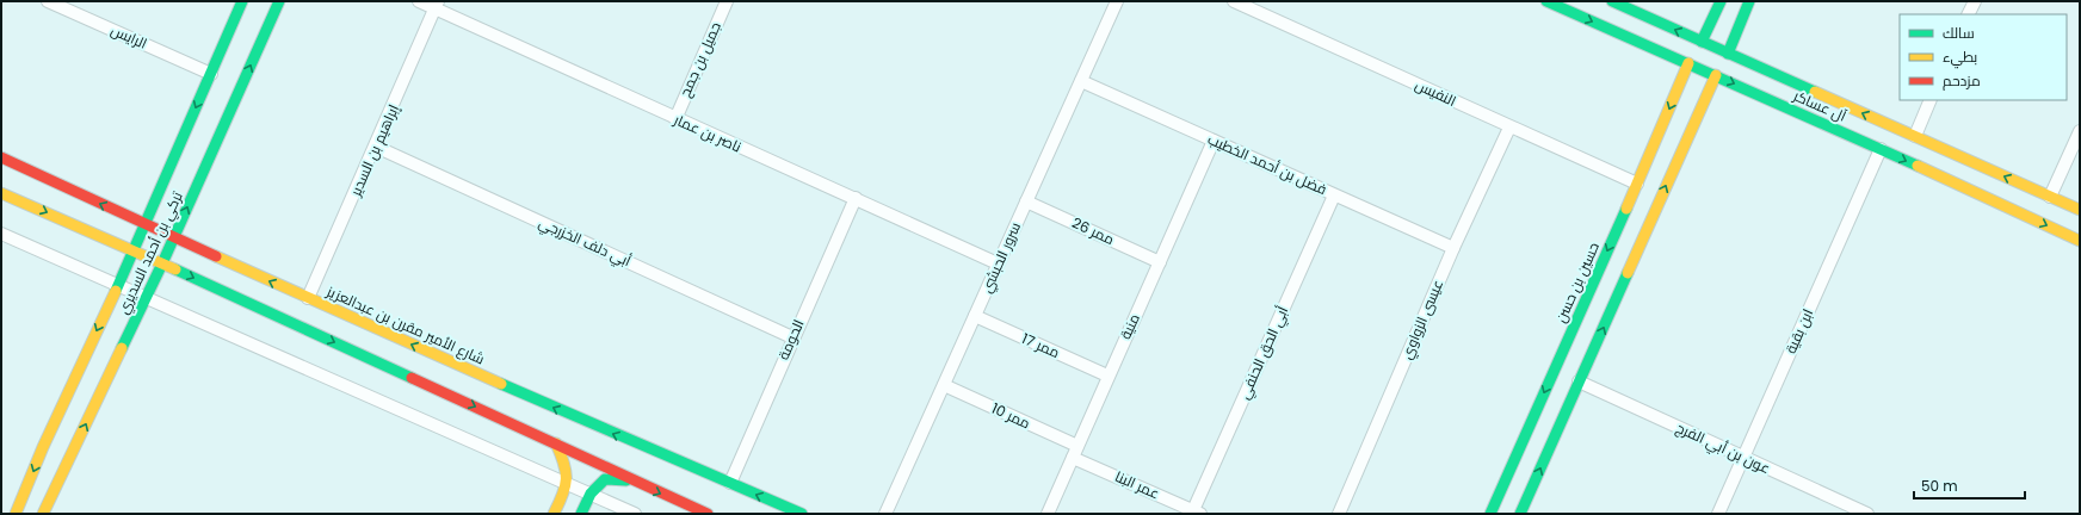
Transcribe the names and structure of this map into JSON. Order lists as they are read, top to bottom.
{
  "streets": {
    "street": [
      "الرايس",
      "جميل بن جمح",
      "النفيس",
      "آل عساكر",
      "ناصر بن عمار",
      "إبراهيم بن السدير",
      "فضل بن أحمد الخطيب",
      "ممر 26",
      "أبي دلف الخزرجي",
      "تركي بن أحمد السديري",
      "سرور الحبشي",
      "حسين بن حسن",
      "عيسى الزواوي",
      "شارع الأمير مقرن بن عبدالعزيز",
      "منية",
      "ابن بقية",
      "الحومة",
      "ممر 17",
      "أبي الحق الحنفي",
      "ممر 10",
      "عون بن أبي الفرج",
      "عمر البنا"
    ]
  },
  "crossings": [
    ["الرايس", "تركي بن أحمد السديري"],
    ["جميل بن جمح", "ناصر بن عمار"],
    ["النفيس", "حسين بن حسن"],
    ["النفيس", "عيسى الزواوي"],
    ["آل عساكر", "حسين بن حسن"],
    ["آل عساكر", "ابن بقية"],
    ["ناصر بن عمار", "إبراهيم بن السدير"],
    ["ناصر بن عمار", "سرور الحبشي"],
    ["ناصر بن عمار", "الحومة"],
    ["إبراهيم بن السدير", "أبي دلف الخزرجي"],
    ["إبراهيم بن السدير", "شارع الأمير مقرن بن عبدالعزيز"],
    ["فضل بن أحمد الخطيب", "سرور الحبشي"],
    ["فضل بن أحمد الخطيب", "عيسى الزواوي"],
    ["فضل بن أحمد الخطيب", "منية"],
    ["فضل بن أحمد الخطيب", "أبي الحق الحنفي"],
    ["ممر 26", "سرور الحبشي"],
    ["ممر 26", "منية"],
    ["أبي دلف الخزرجي", "الحومة"],
    ["تركي بن أحمد السديري", "شارع الأمير مقرن بن عبدالعزيز"],
    ["سرور الحبشي", "ممر 17"],
    ["سرور الحبشي", "ممر 10"],
    ["شارع الأمير مقرن بن عبدالعزيز", "الحومة"],
    ["منية", "ممر 17"],
    ["منية", "ممر 10"],
    ["منية", "عمر البنا"],
    ["ابن بقية", "عون بن أبي الفرج"],
    ["أبي الحق الحنفي", "عمر البنا"]
  ],
  "legend": ["سالك", "بطيء", "مزدحم"],
  "scale_bar": "50 m"
}
